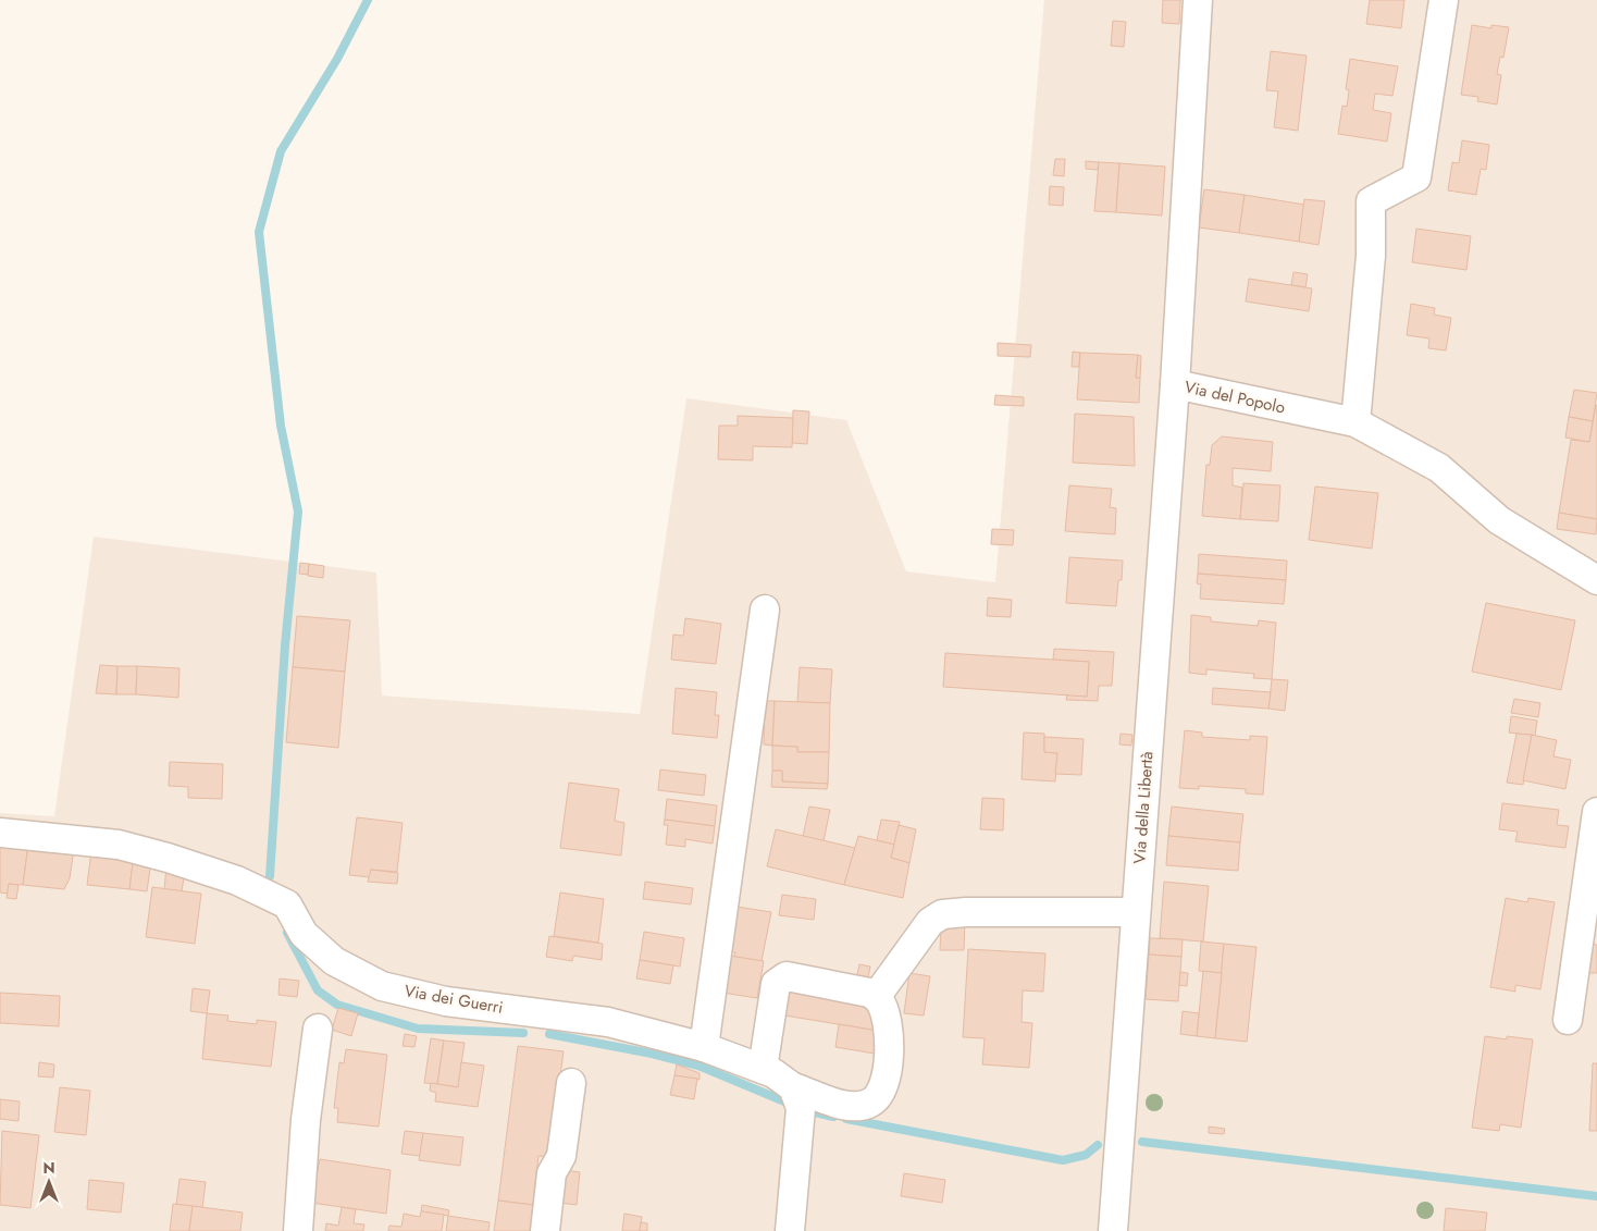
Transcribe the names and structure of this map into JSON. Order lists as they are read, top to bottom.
{
  "streets": {
    "street": ["Via del Popolo", "Via della Libertà", "Via dei Guerri"]
  },
  "crossings": [
    ["Via del Popolo", "Via della Libertà"]
  ],
  "north": "top"
}
